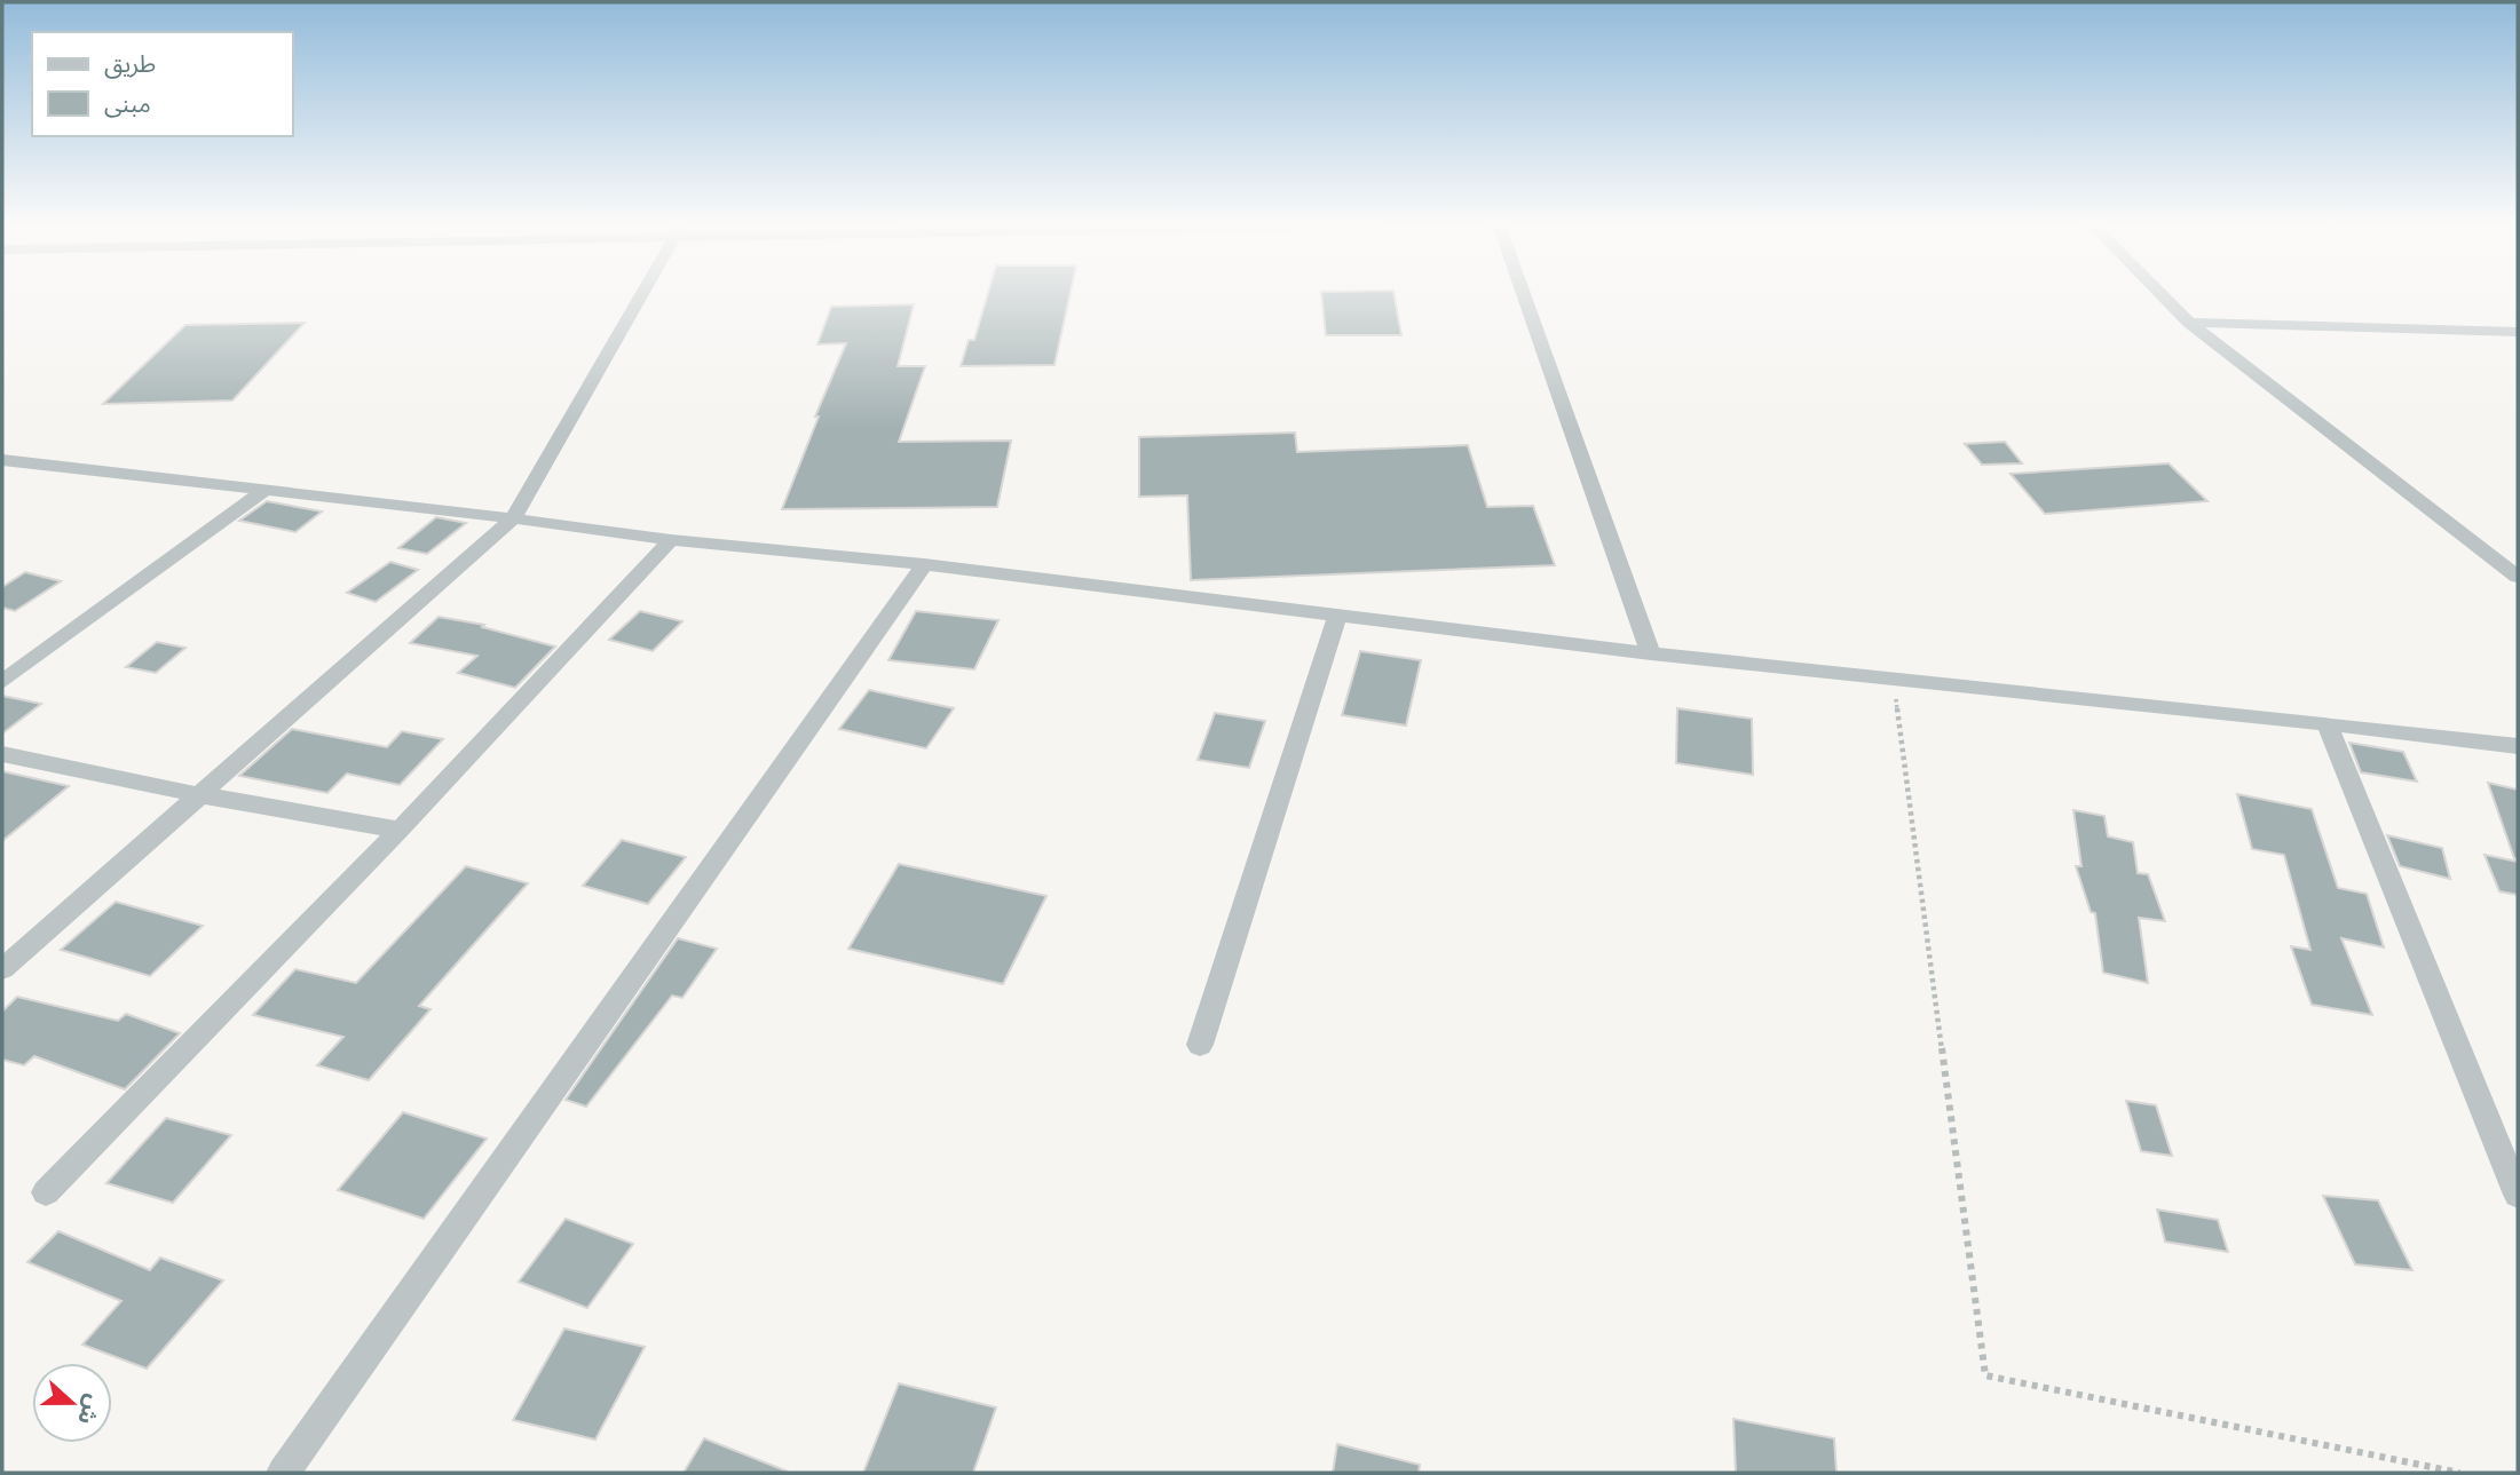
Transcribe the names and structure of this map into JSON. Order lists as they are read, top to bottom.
{
  "legend": ["طريق", "مبنى"],
  "north": "right"
}
